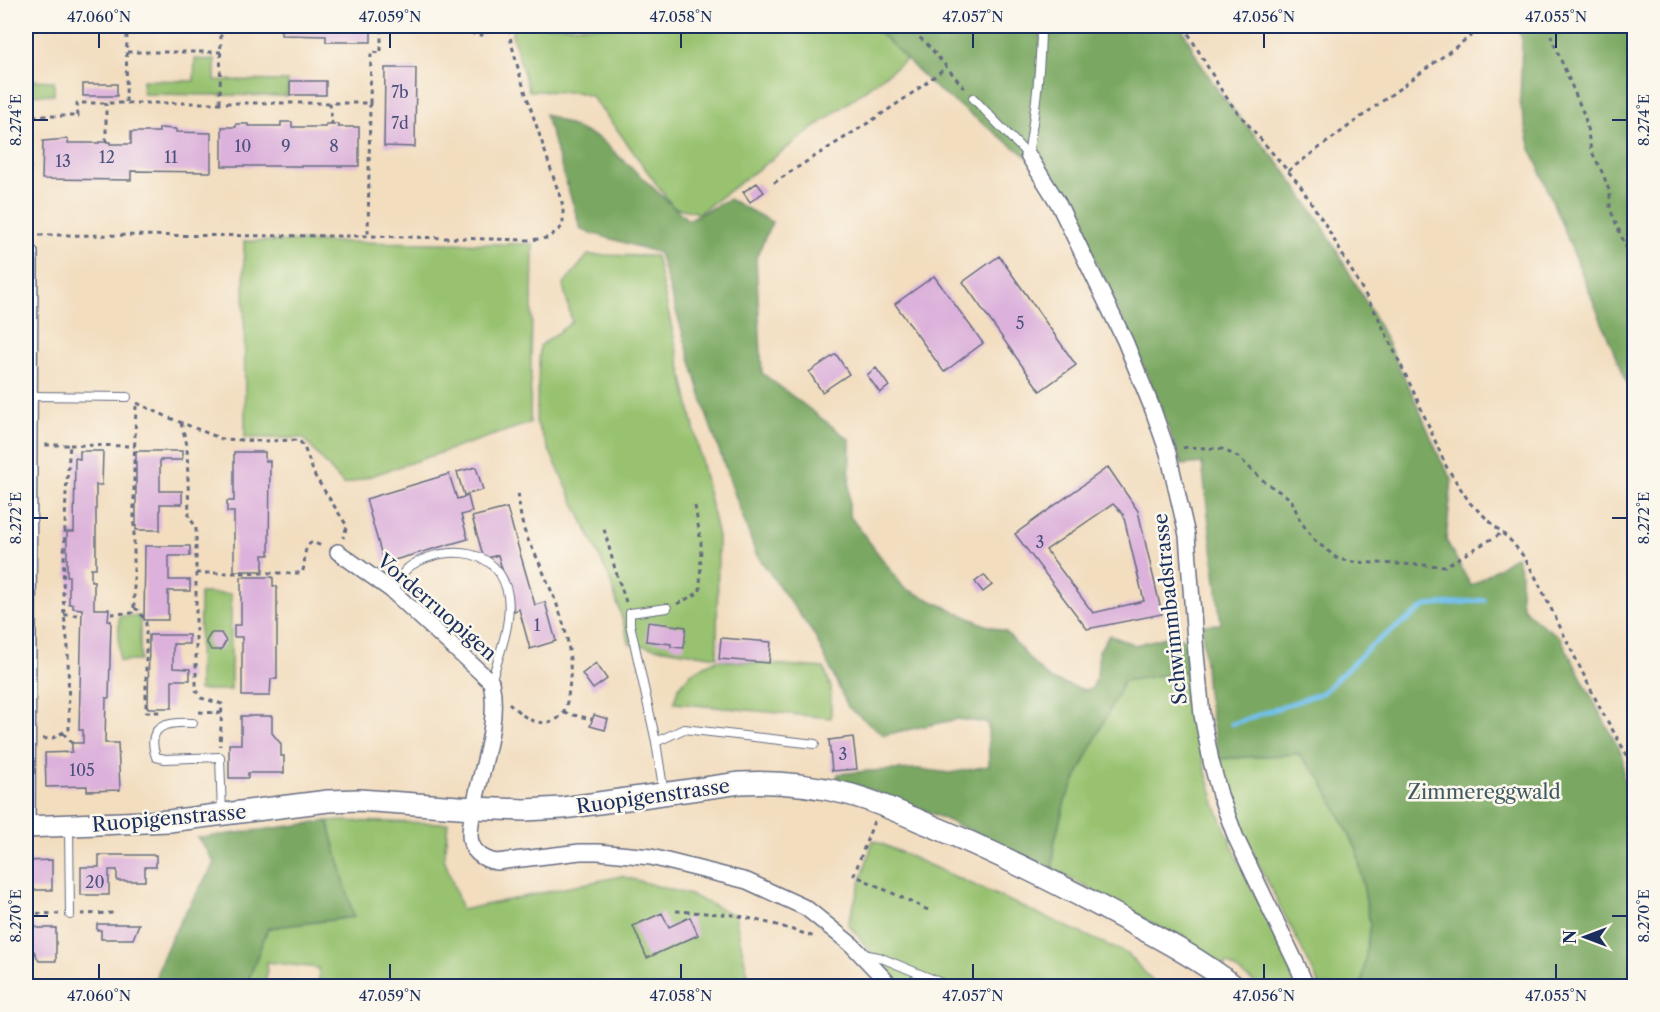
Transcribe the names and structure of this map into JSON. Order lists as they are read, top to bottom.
{
  "streets": {
    "street": ["Vorderruopigen", "Schwimmbadstrasse", "Ruopigenstrasse"]
  },
  "crossings": [
    ["Vorderruopigen", "Ruopigenstrasse"]
  ],
  "parks": ["Zimmereggwald"],
  "house_numbers": [
    "7b",
    "7d",
    "10",
    "9",
    "8",
    "12",
    "11",
    "13",
    "5",
    "3",
    "1",
    "3",
    "105",
    "20"
  ],
  "north": "left",
  "coordinates": [
    "47.060°N",
    "47.059°N",
    "47.058°N",
    "47.057°N",
    "47.056°N",
    "47.055°N",
    "8.274°E",
    "8.272°E",
    "8.270°E"
  ]
}
